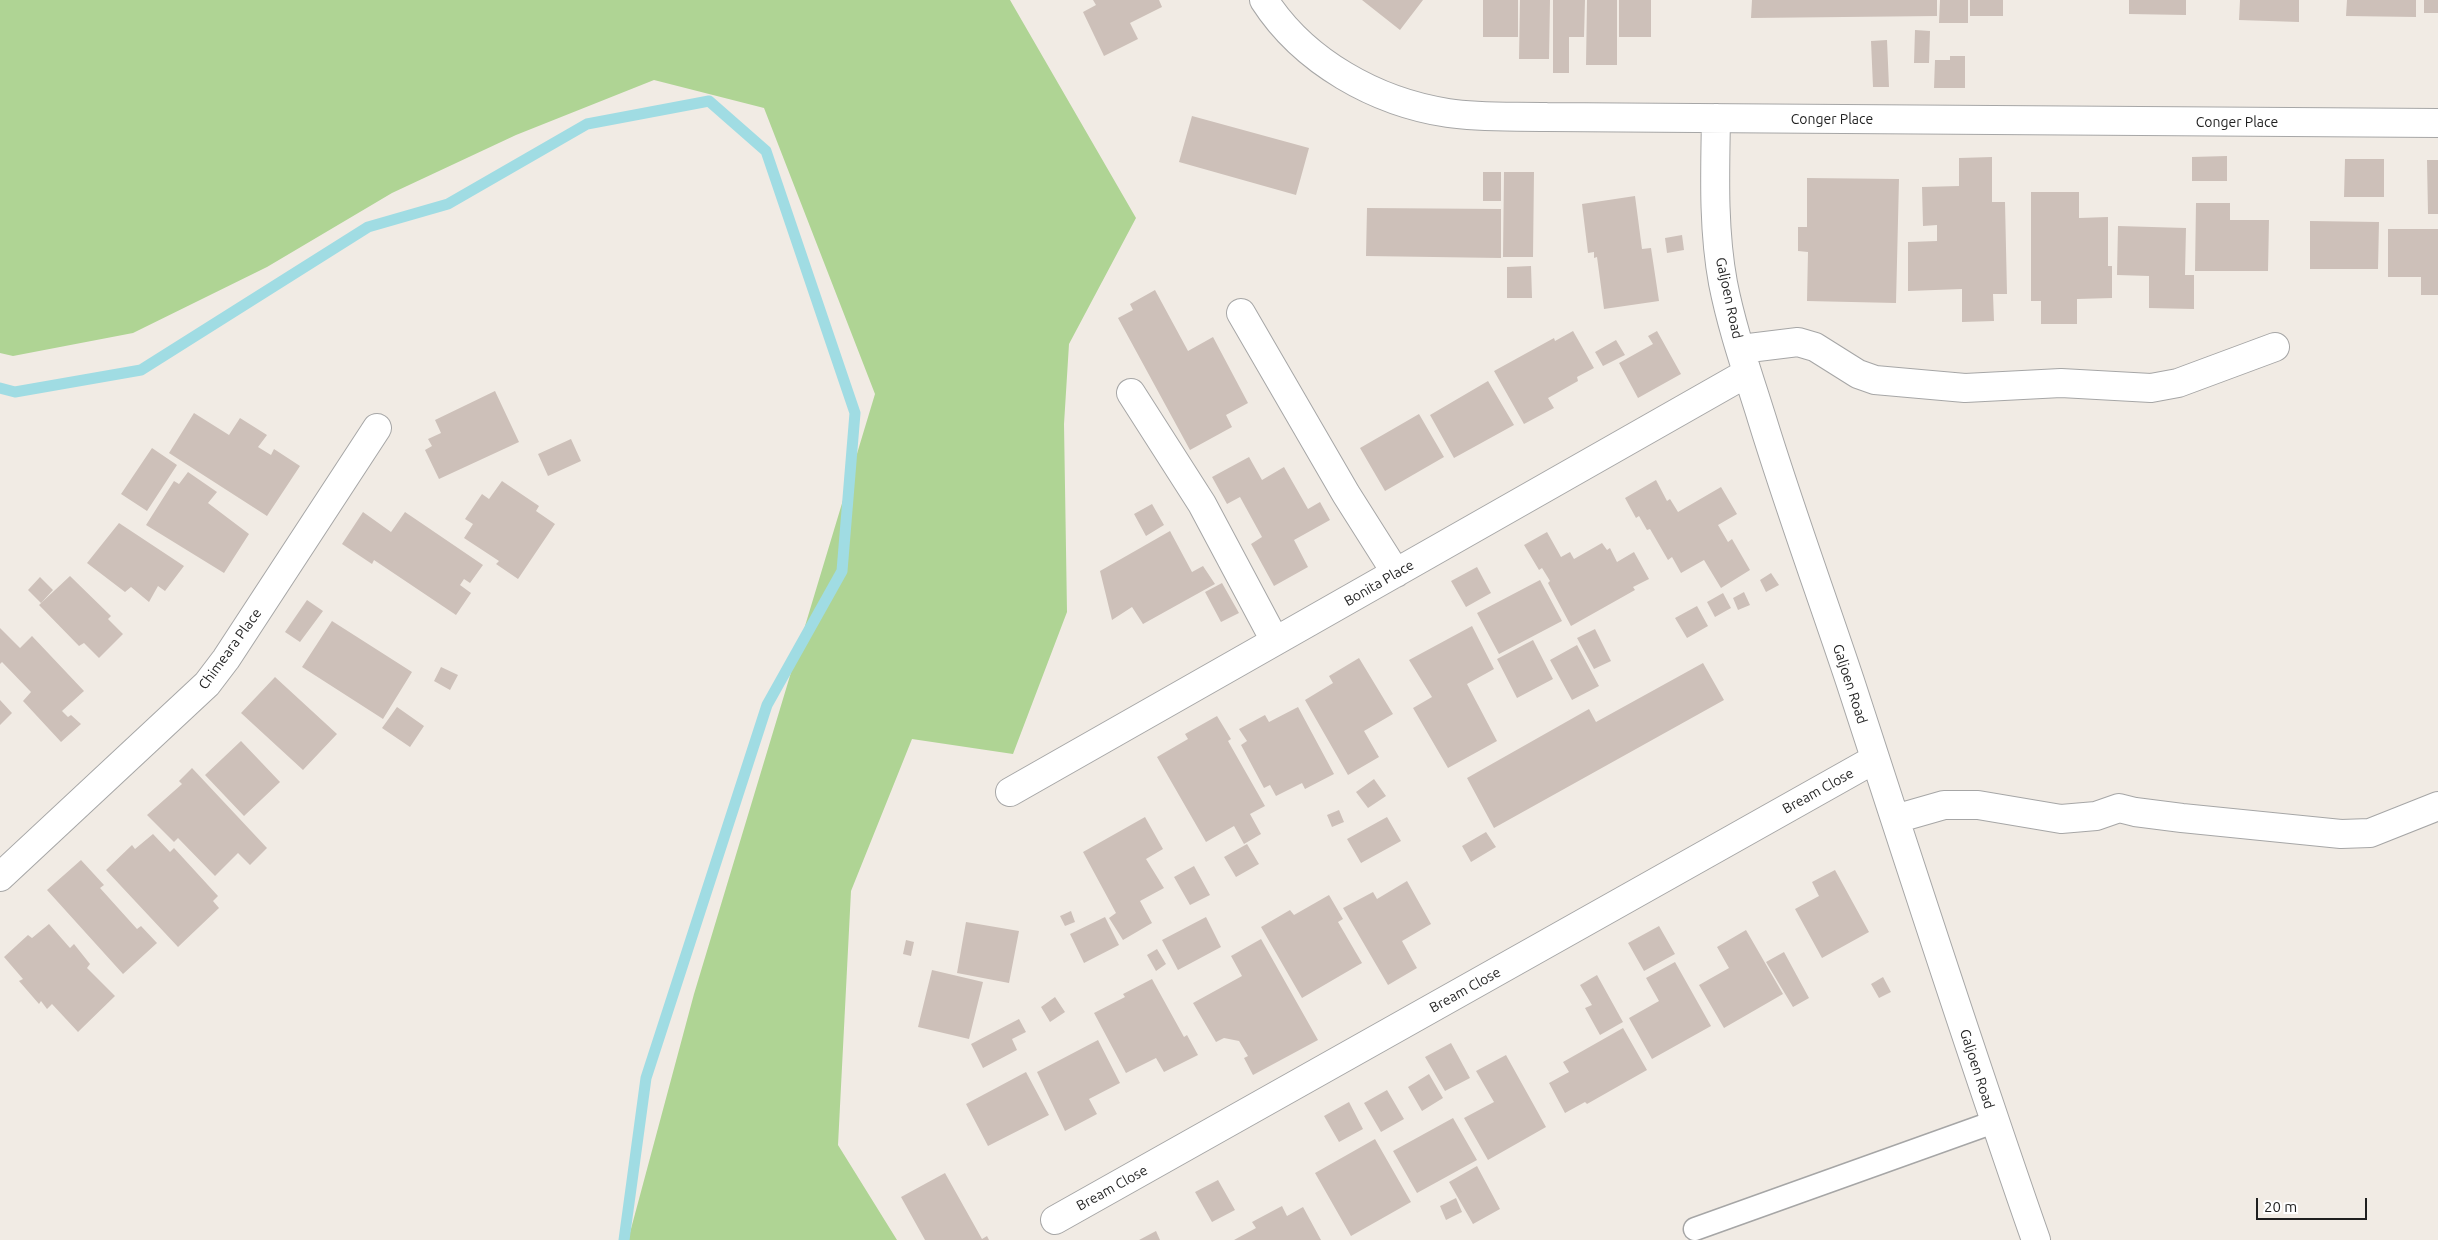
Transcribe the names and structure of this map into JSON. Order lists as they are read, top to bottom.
{
  "streets": {
    "street": [
      "Conger Place",
      "Galjoen Road",
      "Bonita Place",
      "Chimeara Place",
      "Bream Close"
    ]
  },
  "crossings": [
    ["Conger Place", "Galjoen Road"],
    ["Galjoen Road", "Bonita Place"],
    ["Galjoen Road", "Bream Close"]
  ],
  "scale_bar": "20 m"
}
